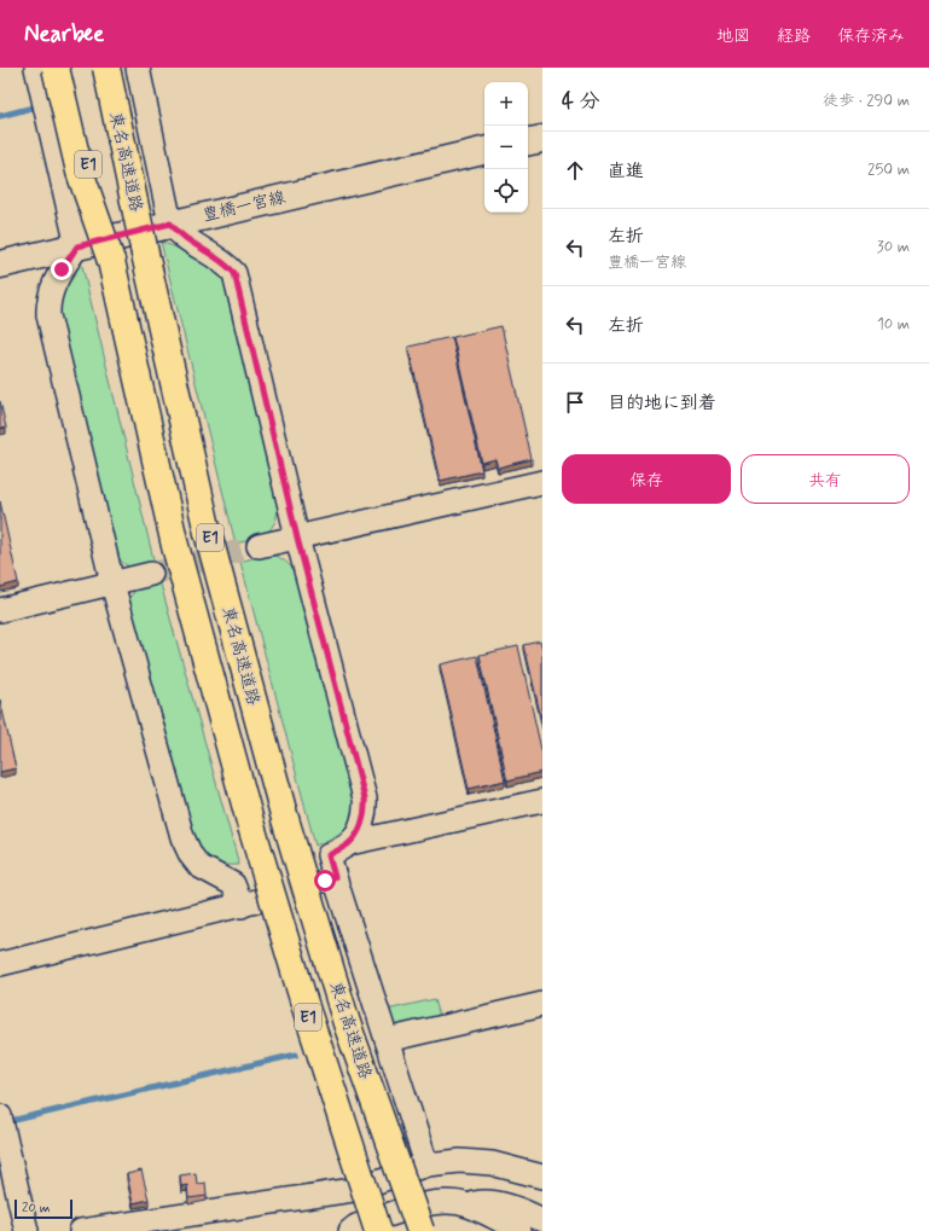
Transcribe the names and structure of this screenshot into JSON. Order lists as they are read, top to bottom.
{
  "streets": {
    "highway": ["東名高速道路", "E1"],
    "main road": ["豊橋一宮線"]
  },
  "scale_bar": "20 m",
  "page": {
    "header": "Nearbee",
    "nav": ["地図", "経路", "保存済み"],
    "heading": ["4 分", "徒歩 · 290 m"],
    "map_buttons": ["+", "−"],
    "list": [
      ["直進", "250 m"],
      ["左折", "豊橋一宮線", "30 m"],
      ["左折", "10 m"],
      "目的地に到着"
    ],
    "buttons": ["保存", "共有"],
    "scale": "20 m"
  }
}
